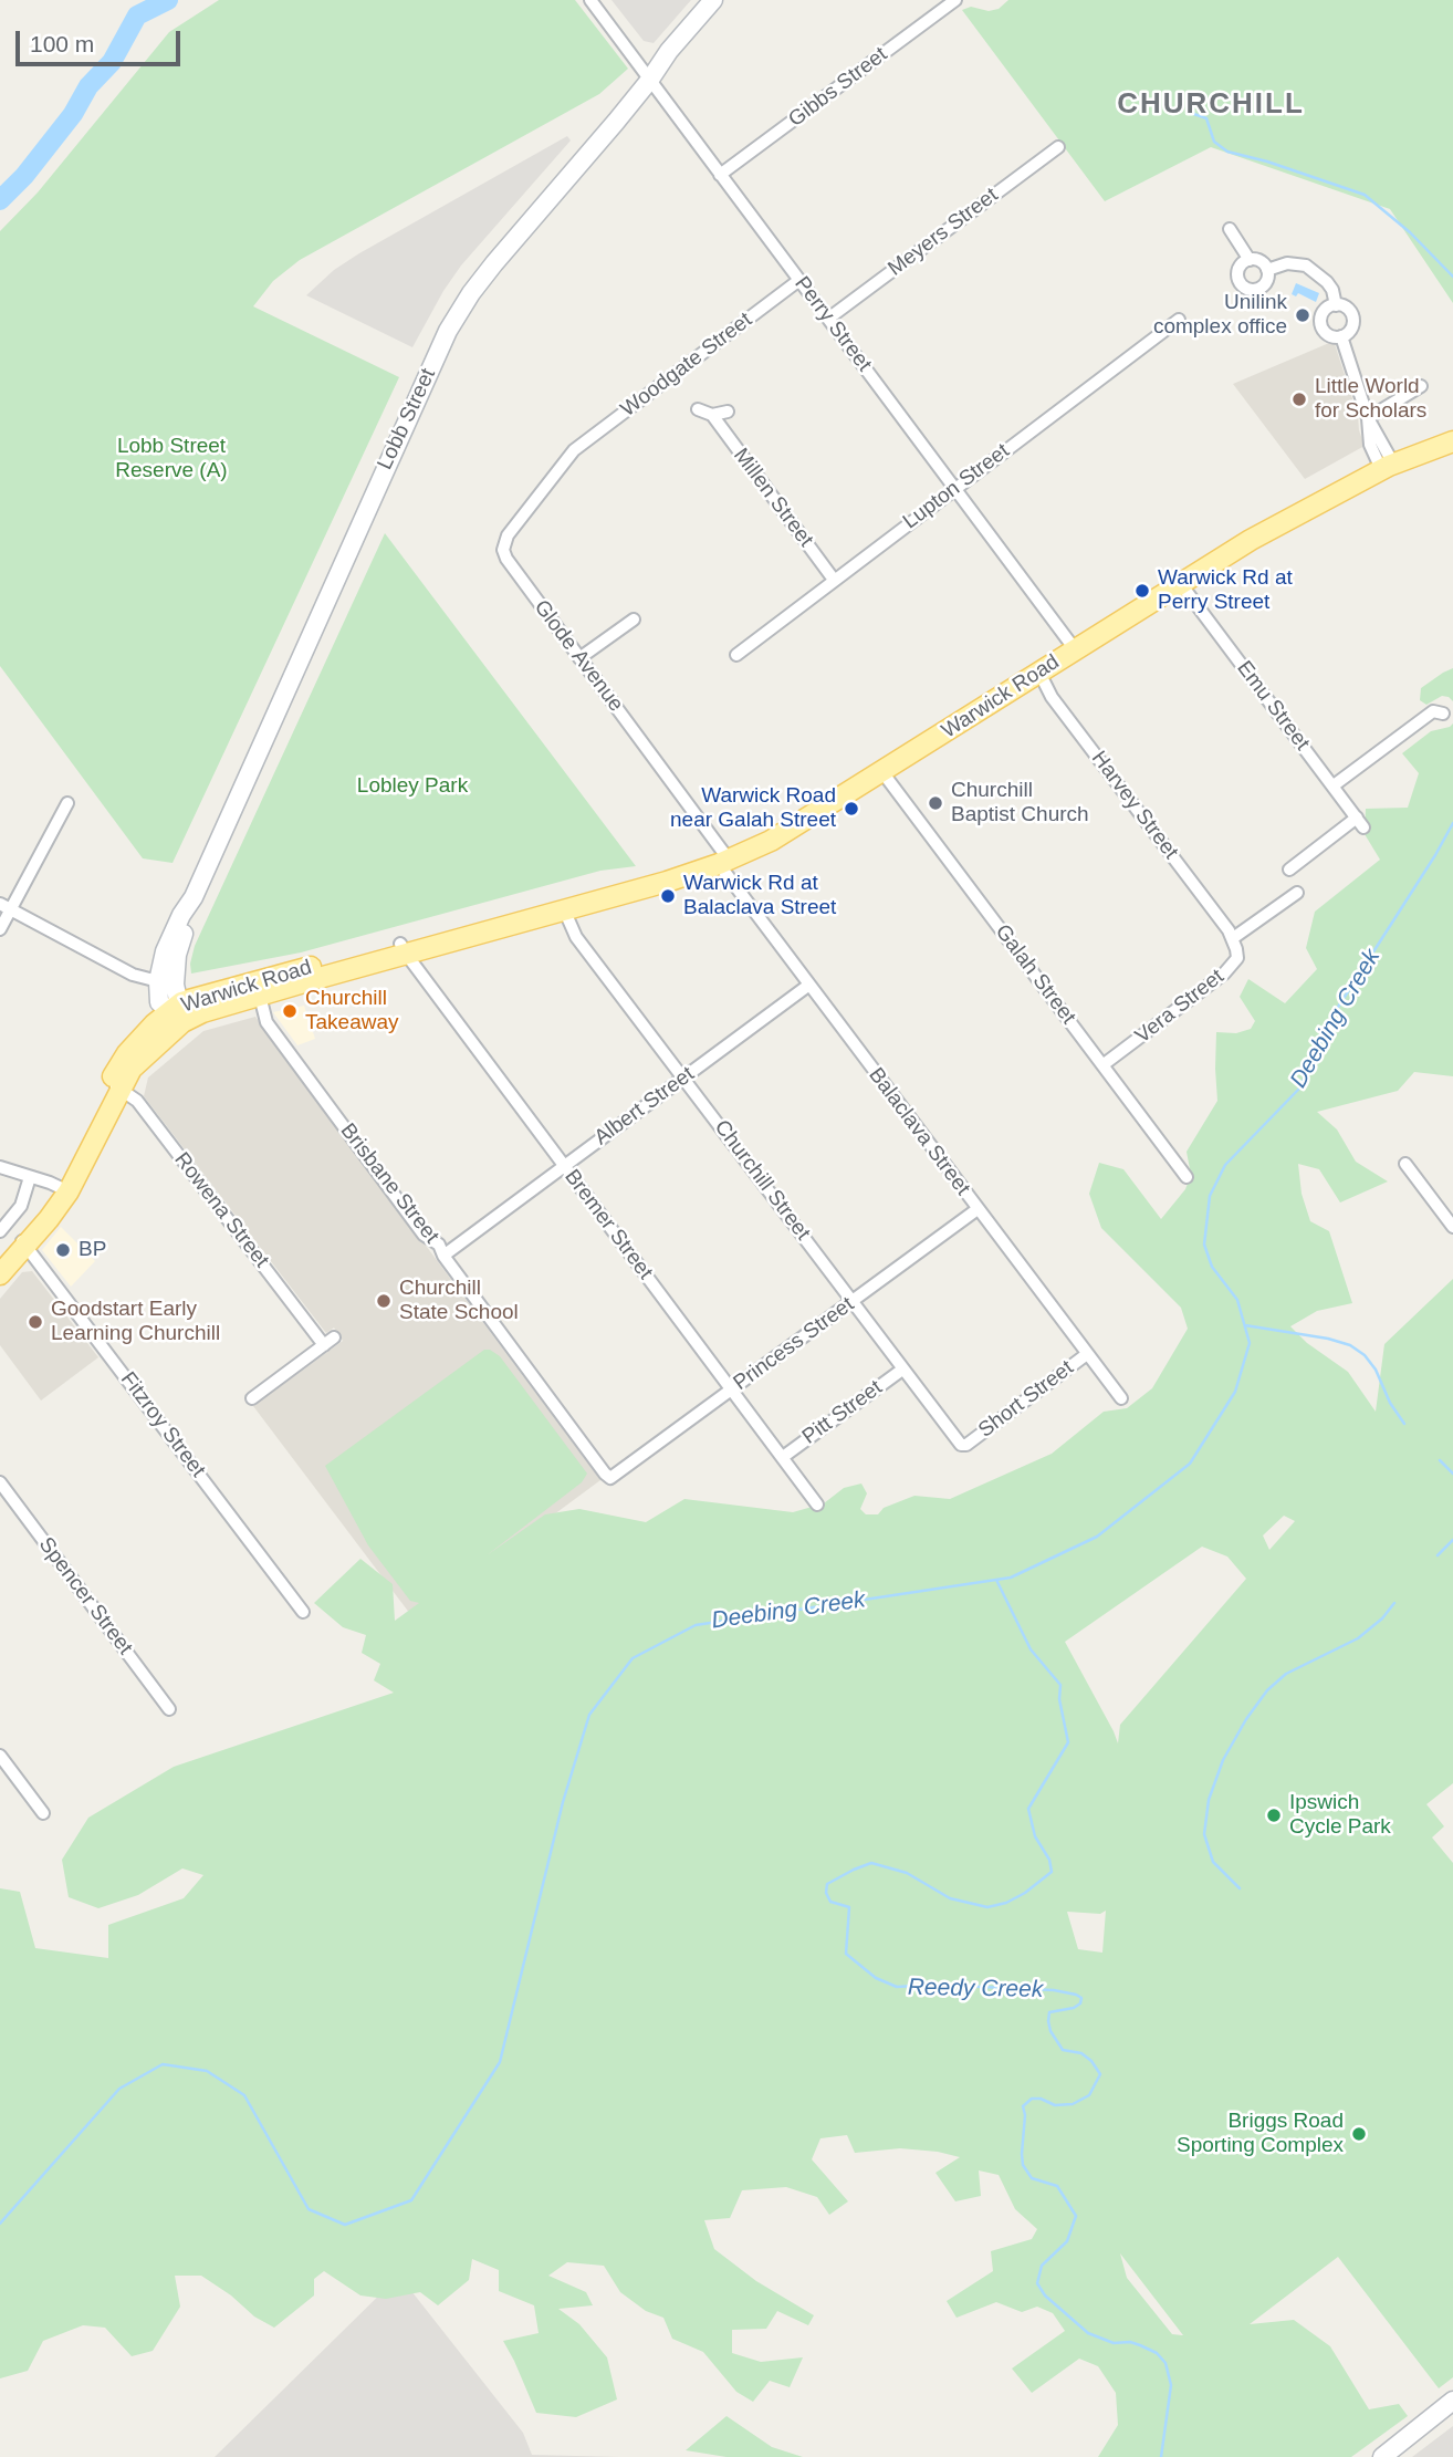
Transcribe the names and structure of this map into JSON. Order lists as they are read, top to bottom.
{
  "streets": {
    "main road": ["Lobb Street", "Warwick Road"],
    "street": [
      "Gibbs Street",
      "Meyers Street",
      "Perry Street",
      "Woodgate Street",
      "Lupton Street",
      "Millen Street",
      "Glode Avenue",
      "Emu Street",
      "Harvey Street",
      "Galah Street",
      "Vera Street",
      "Albert Street",
      "Balaclava Street",
      "Churchill Street",
      "Brisbane Street",
      "Rowena Street",
      "Bremer Street",
      "Princess Street",
      "Short Street",
      "Pitt Street",
      "Fitzroy Street",
      "Spencer Street"
    ]
  },
  "crossings": [
    ["Gibbs Street", "Perry Street"],
    ["Meyers Street", "Perry Street"],
    ["Perry Street", "Woodgate Street"],
    ["Perry Street", "Lobb Street"],
    ["Perry Street", "Lupton Street"],
    ["Perry Street", "Warwick Road"],
    ["Woodgate Street", "Glode Avenue"],
    ["Lobb Street", "Warwick Road"],
    ["Lupton Street", "Millen Street"],
    ["Glode Avenue", "Warwick Road"],
    ["Glode Avenue", "Balaclava Street"],
    ["Warwick Road", "Emu Street"],
    ["Warwick Road", "Harvey Street"],
    ["Warwick Road", "Galah Street"],
    ["Warwick Road", "Balaclava Street"],
    ["Warwick Road", "Churchill Street"],
    ["Warwick Road", "Brisbane Street"],
    ["Warwick Road", "Rowena Street"],
    ["Warwick Road", "Bremer Street"],
    ["Warwick Road", "Fitzroy Street"],
    ["Harvey Street", "Vera Street"],
    ["Galah Street", "Vera Street"],
    ["Albert Street", "Balaclava Street"],
    ["Albert Street", "Churchill Street"],
    ["Albert Street", "Brisbane Street"],
    ["Albert Street", "Bremer Street"],
    ["Balaclava Street", "Princess Street"],
    ["Balaclava Street", "Short Street"],
    ["Churchill Street", "Princess Street"],
    ["Churchill Street", "Short Street"],
    ["Churchill Street", "Pitt Street"],
    ["Brisbane Street", "Princess Street"],
    ["Bremer Street", "Princess Street"],
    ["Bremer Street", "Pitt Street"]
  ],
  "districts": ["CHURCHILL"],
  "water": ["Deebing Creek", "Reedy Creek"],
  "parks": ["Lobb Street Reserve (A)", "Lobley Park"],
  "places": [
    "Unilink complex office",
    "Little World for Scholars",
    "Warwick Rd at Perry Street",
    "Churchill Baptist Church",
    "Warwick Road near Galah Street",
    "Warwick Rd at Balaclava Street",
    "Churchill Takeaway",
    "BP",
    "Churchill State School",
    "Goodstart Early Learning Churchill",
    "Ipswich Cycle Park",
    "Briggs Road Sporting Complex"
  ],
  "scale_bar": "100 m"
}
